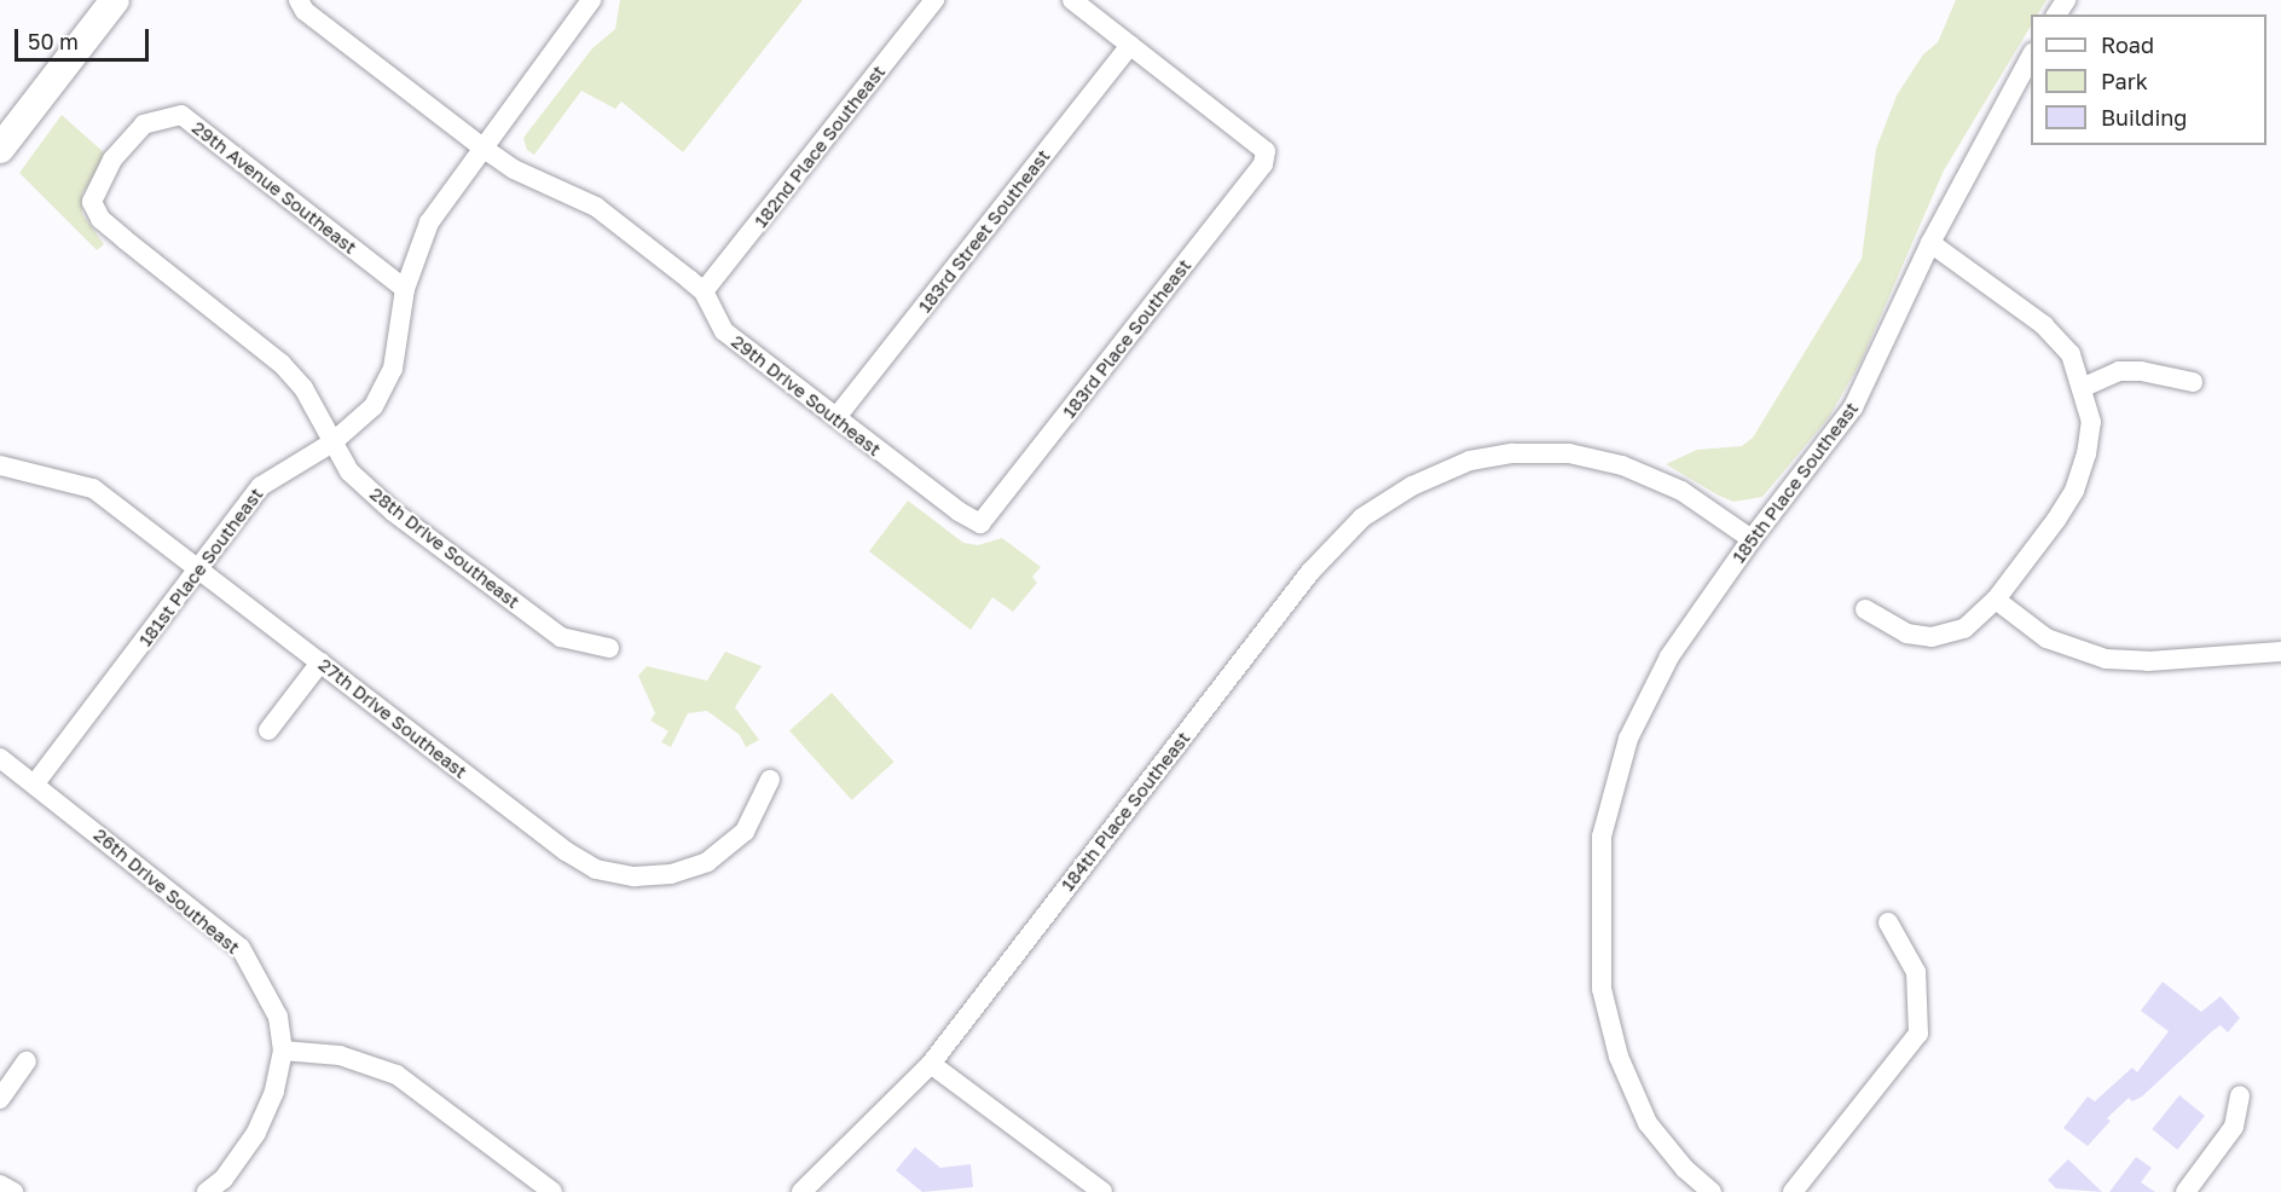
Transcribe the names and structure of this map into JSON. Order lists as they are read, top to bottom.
{
  "streets": {
    "street": [
      "182nd Place Southeast",
      "29th Avenue Southeast",
      "183rd Street Southeast",
      "183rd Place Southeast",
      "29th Drive Southeast",
      "185th Place Southeast",
      "28th Drive Southeast",
      "181st Place Southeast",
      "27th Drive Southeast",
      "184th Place Southeast",
      "26th Drive Southeast"
    ]
  },
  "crossings": [
    ["182nd Place Southeast", "29th Drive Southeast"],
    ["29th Avenue Southeast", "28th Drive Southeast"],
    ["29th Avenue Southeast", "181st Place Southeast"],
    ["183rd Street Southeast", "183rd Place Southeast"],
    ["183rd Street Southeast", "29th Drive Southeast"],
    ["183rd Place Southeast", "29th Drive Southeast"],
    ["29th Drive Southeast", "181st Place Southeast"],
    ["185th Place Southeast", "184th Place Southeast"],
    ["28th Drive Southeast", "181st Place Southeast"],
    ["181st Place Southeast", "27th Drive Southeast"],
    ["181st Place Southeast", "26th Drive Southeast"]
  ],
  "legend": ["Road", "Park", "Building"],
  "scale_bar": "50 m"
}
